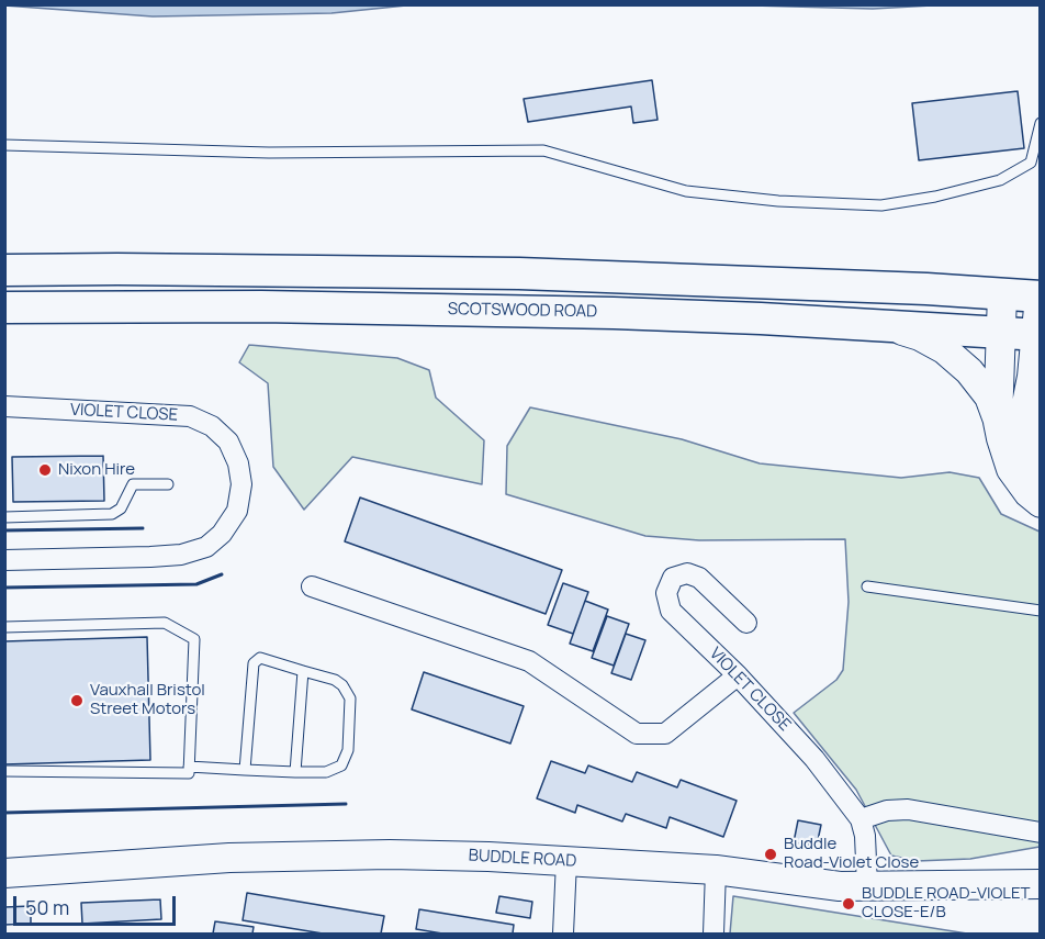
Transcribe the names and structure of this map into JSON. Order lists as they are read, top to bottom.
{
  "streets": {
    "main road": ["SCOTSWOOD ROAD"],
    "street": ["VIOLET CLOSE", "BUDDLE ROAD"]
  },
  "crossings": [
    ["VIOLET CLOSE", "BUDDLE ROAD"]
  ],
  "places": [
    "Nixon Hire",
    "Vauxhall Bristol Street Motors",
    "Buddle Road-Violet Close",
    "BUDDLE ROAD-VIOLET CLOSE-E/B"
  ],
  "scale_bar": "50 m"
}
